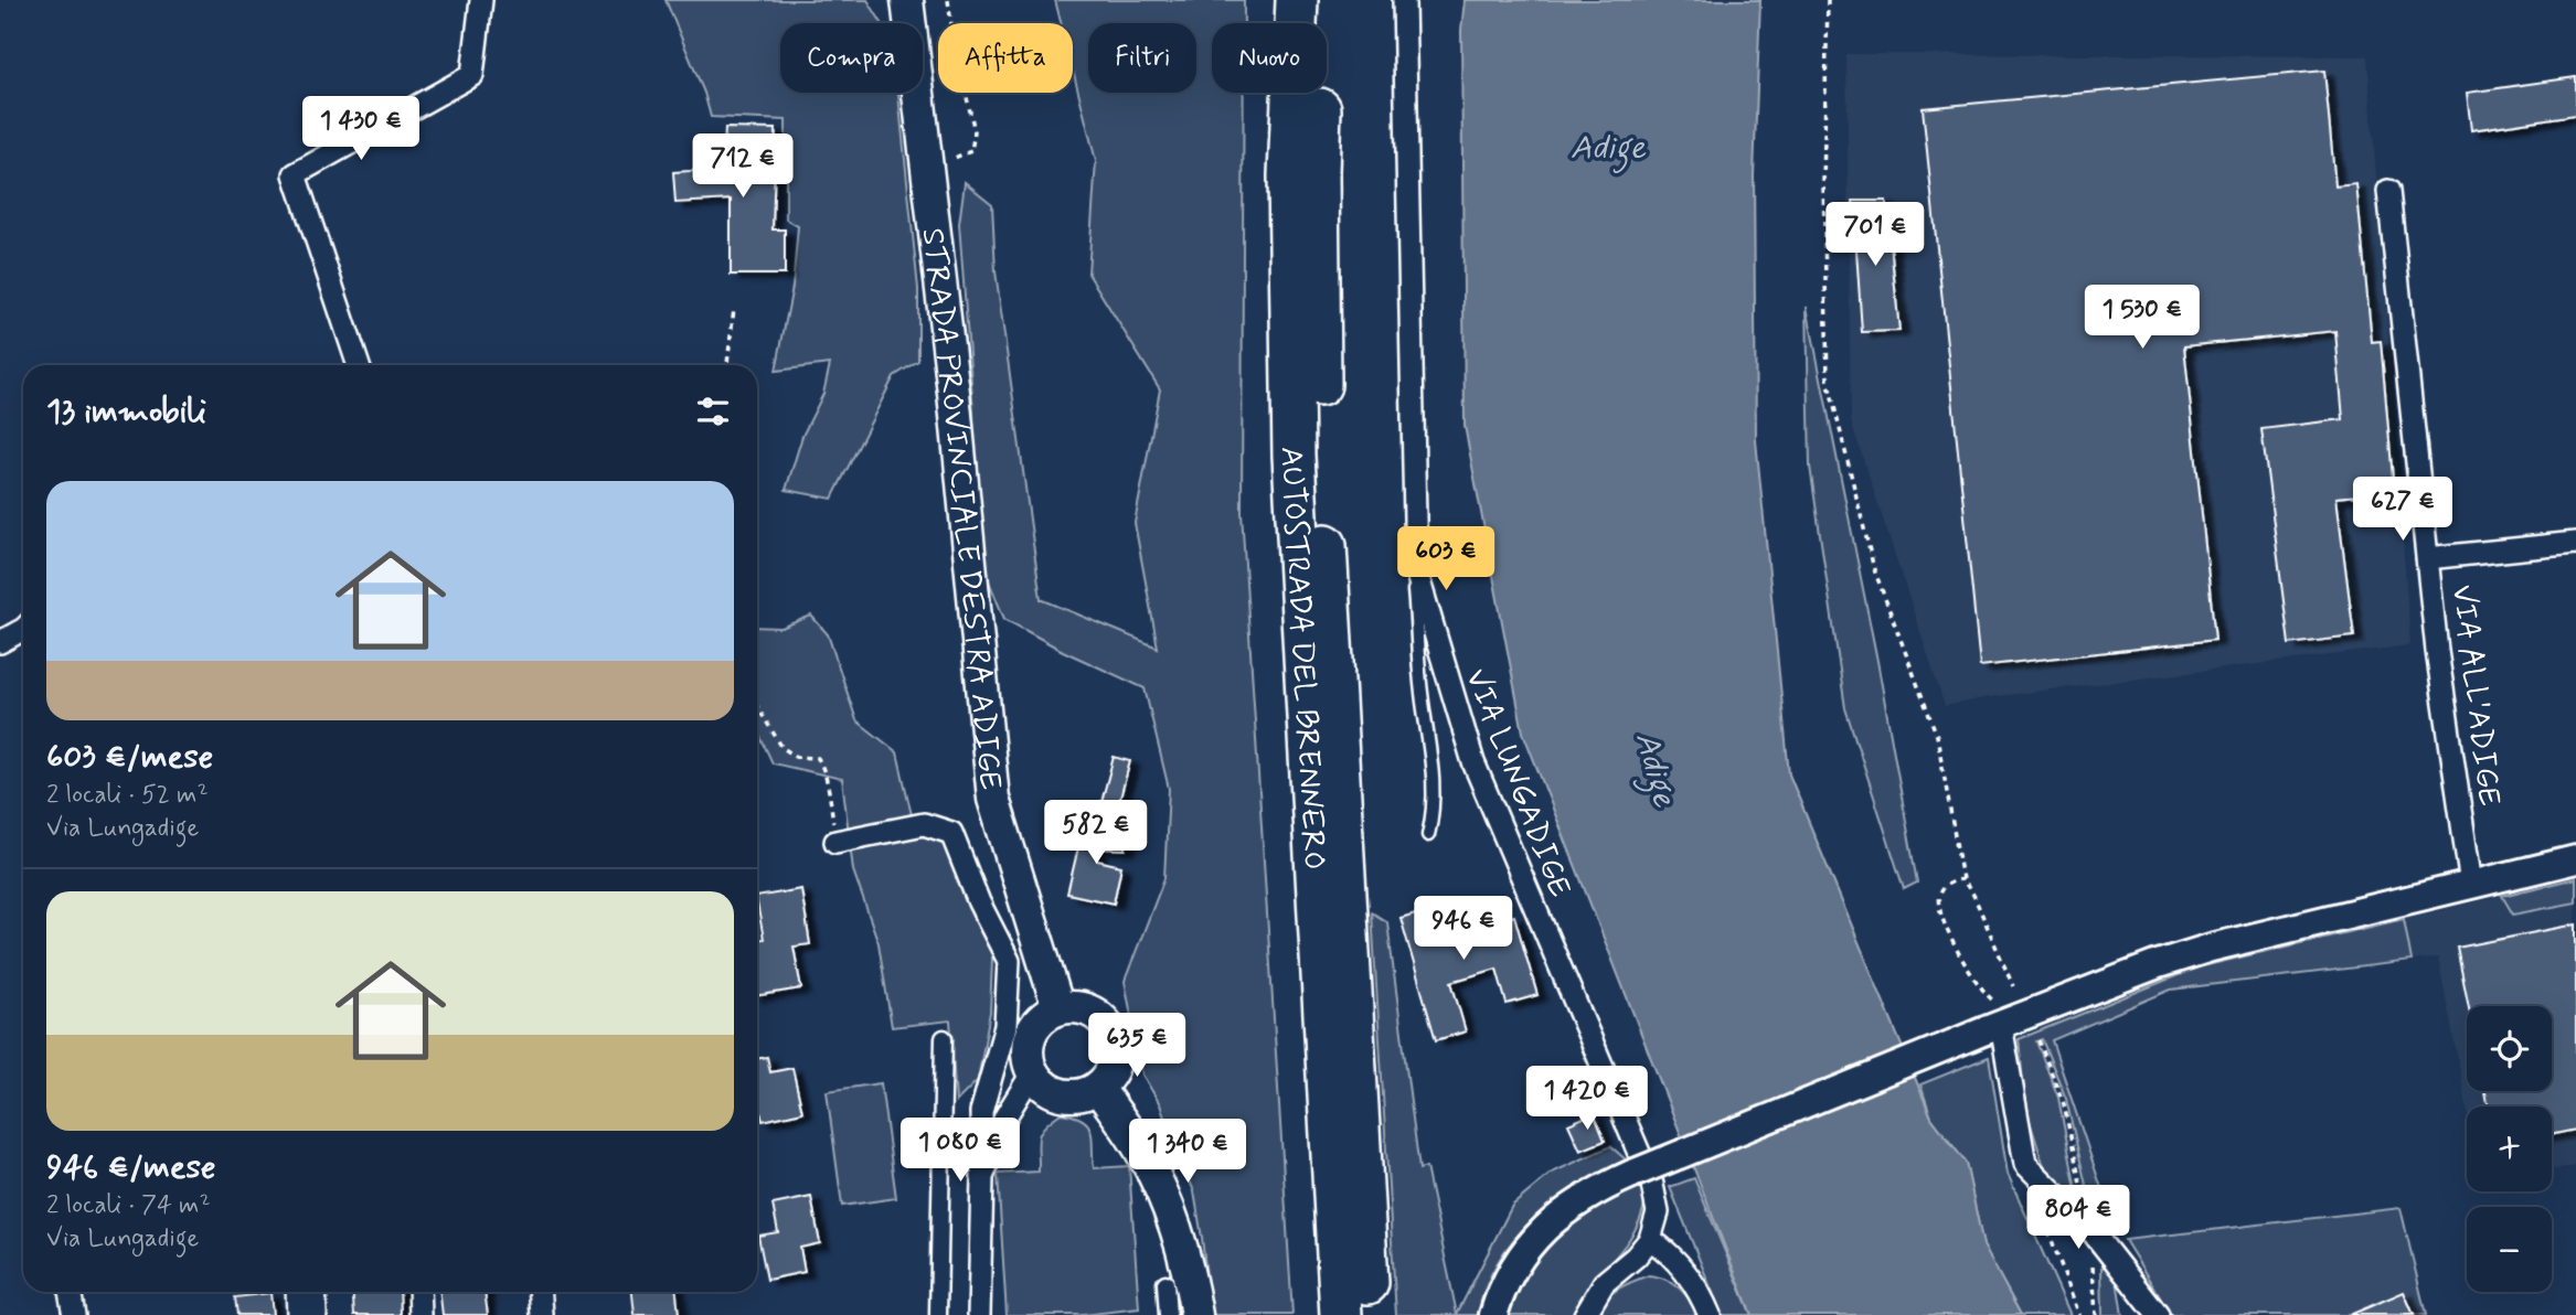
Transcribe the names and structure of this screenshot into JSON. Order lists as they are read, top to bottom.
{
  "streets": {
    "highway": ["AUTOSTRADA DEL BRENNERO"],
    "main road": ["STRADA PROVINCIALE DESTRA ADIGE"],
    "street": ["VIA ALL'ADIGE", "VIA LUNGADIGE"]
  },
  "water": ["Adige"],
  "page": {
    "chip": [
      "Compra",
      "Affitta",
      "Filtri",
      "Nuovo"
    ],
    "price": [
      "1 430 €",
      "712 €",
      "701 €",
      "1 530 €",
      "627 €",
      "603 €",
      "582 €",
      "946 €",
      "635 €",
      "1 420 €",
      "1 080 €",
      "1 340 €",
      "804 €"
    ],
    "heading": "13 immobili",
    "list": [
      {
        "name": "603 €/mese",
        "note": "2 locali · 52 m² · Via Lungadige"
      },
      {
        "name": "946 €/mese",
        "note": "2 locali · 74 m² · Via Lungadige"
      }
    ],
    "map_buttons": ["+", "−"]
  }
}
